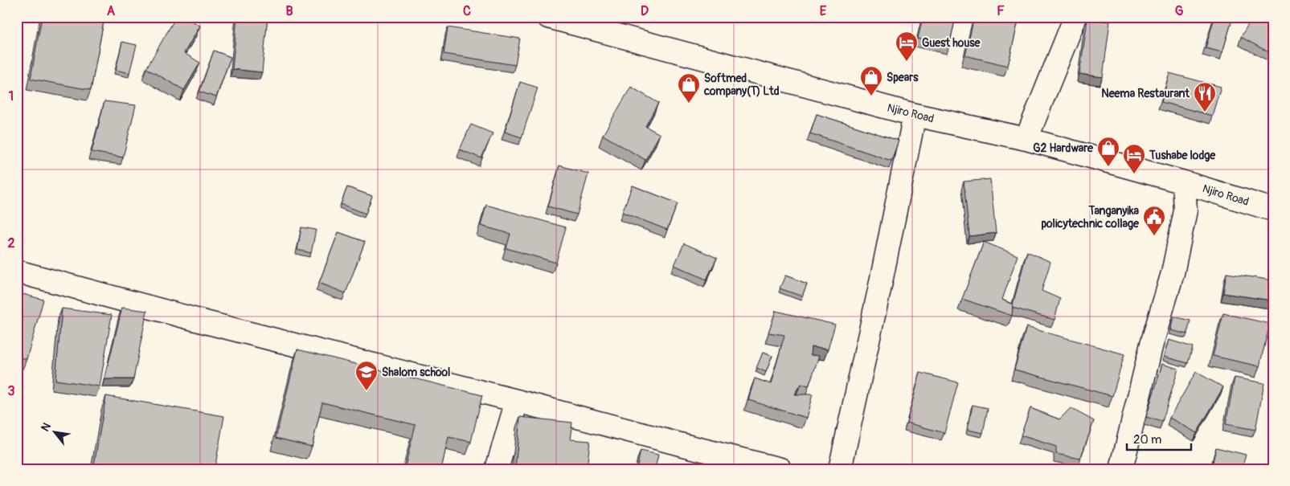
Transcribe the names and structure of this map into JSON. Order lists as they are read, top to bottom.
{
  "streets": {
    "street": ["Njiro Road"]
  },
  "places": {
    "hotel": ["Guest house", "Tushabe lodge"],
    "shop": ["Spears", "Softmed company(T) Ltd", "G2 Hardware"],
    "restaurant": ["Neema Restaurant"],
    "public building": ["Tanganyika policytechnic collage"],
    "school or university": ["Shalom school"]
  },
  "scale_bar": "20 m",
  "north": "top left",
  "grid": {
    "columns": [
      "A",
      "B",
      "C",
      "D",
      "E",
      "F",
      "G"
    ],
    "rows": ["1", "2", "3"]
  }
}
